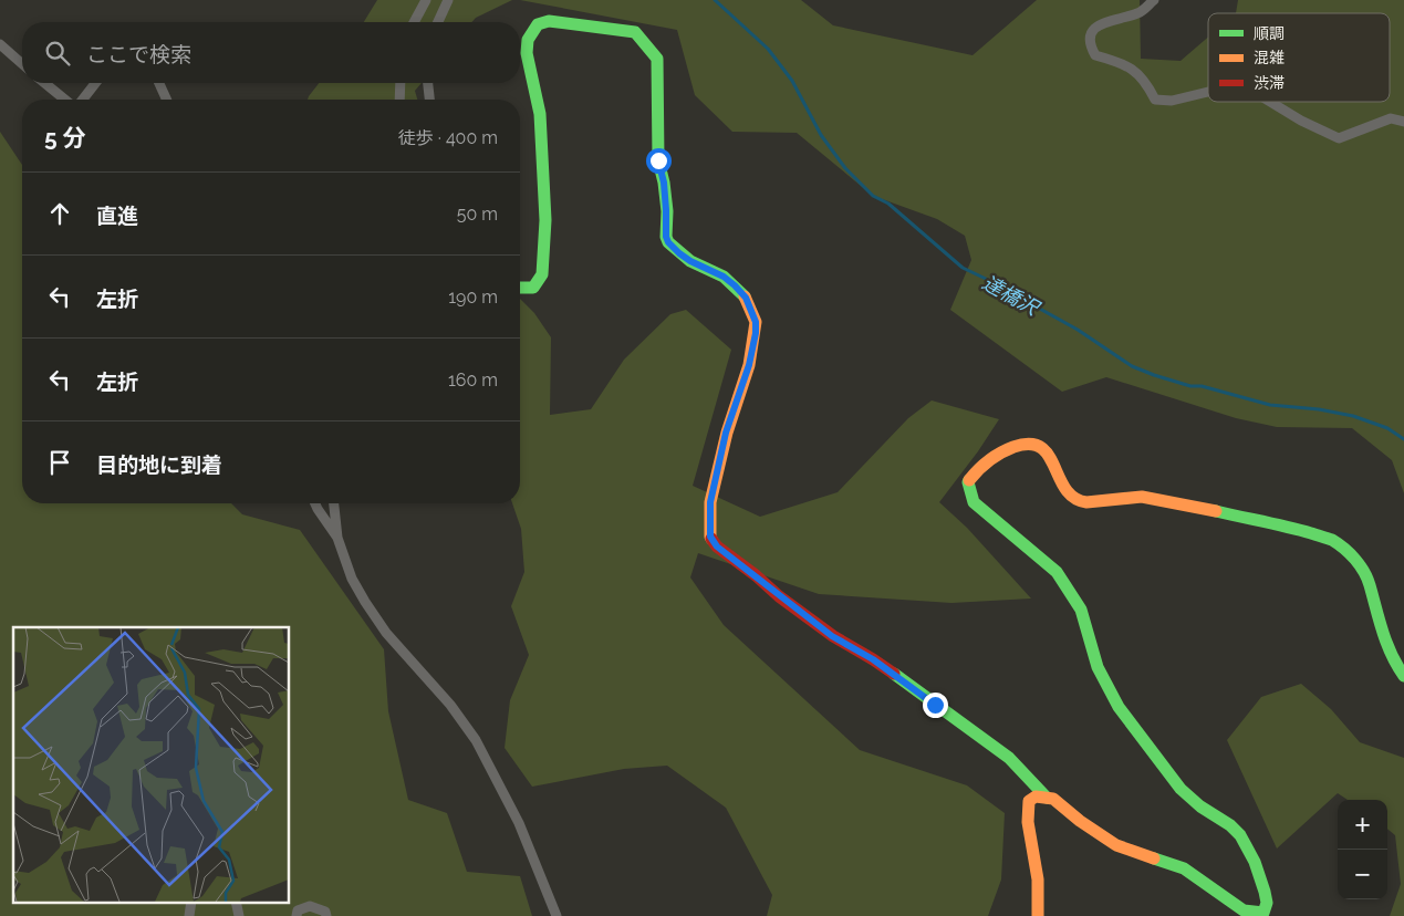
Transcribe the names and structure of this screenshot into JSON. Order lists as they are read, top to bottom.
{
  "water": ["達橋沢"],
  "legend": ["順調", "混雑", "渋滞"],
  "page": {
    "search": "ここで検索",
    "heading": ["5 分", "徒歩 · 400 m"],
    "list": [
      ["直進", "50 m"],
      ["左折", "190 m"],
      ["左折", "160 m"],
      "目的地に到着"
    ],
    "map_buttons": ["+", "−"]
  }
}
